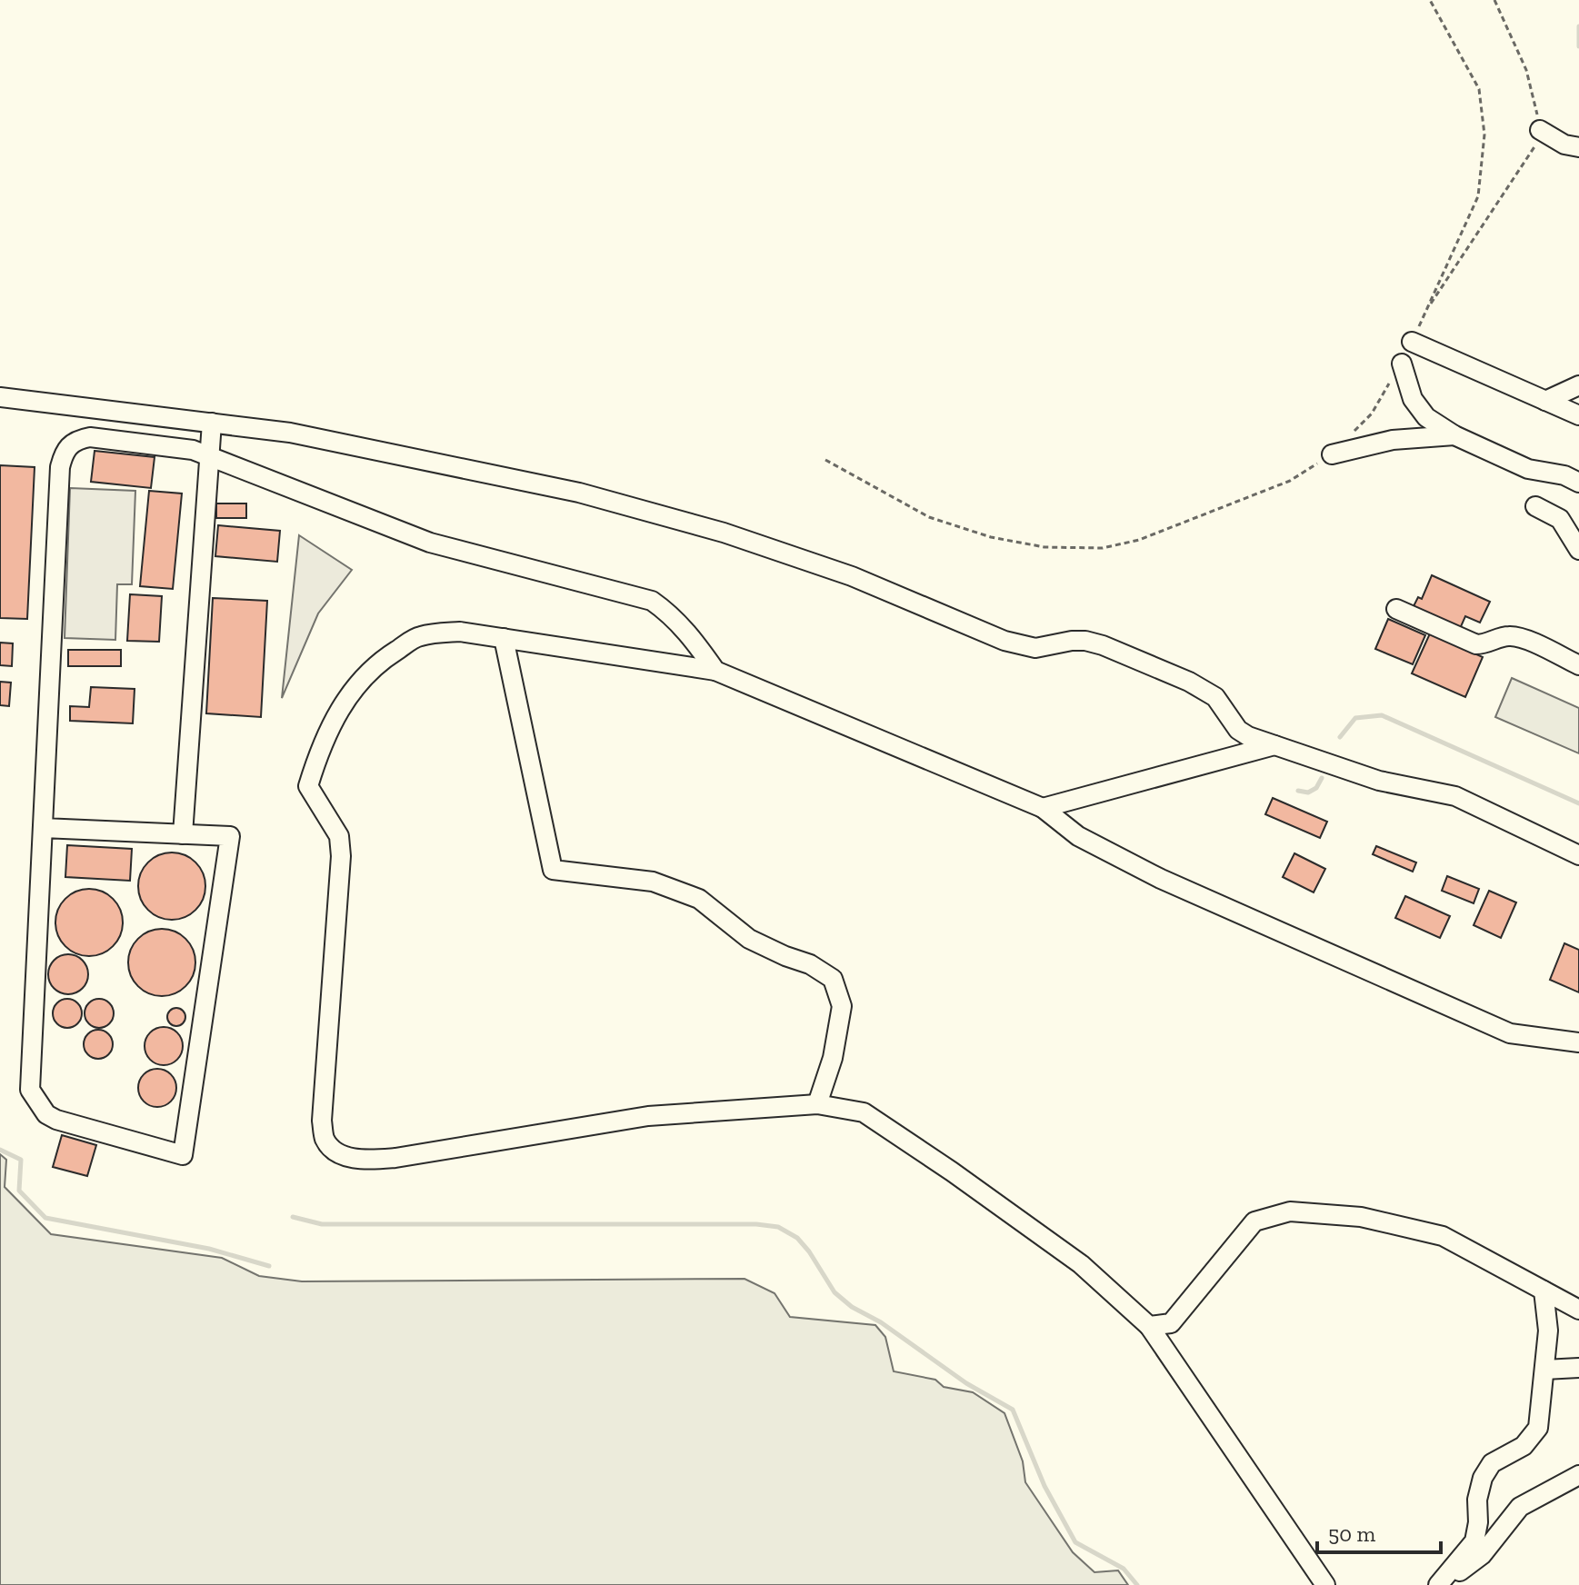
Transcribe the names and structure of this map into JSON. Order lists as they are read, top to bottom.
{
  "scale_bar": "50 m"
}
